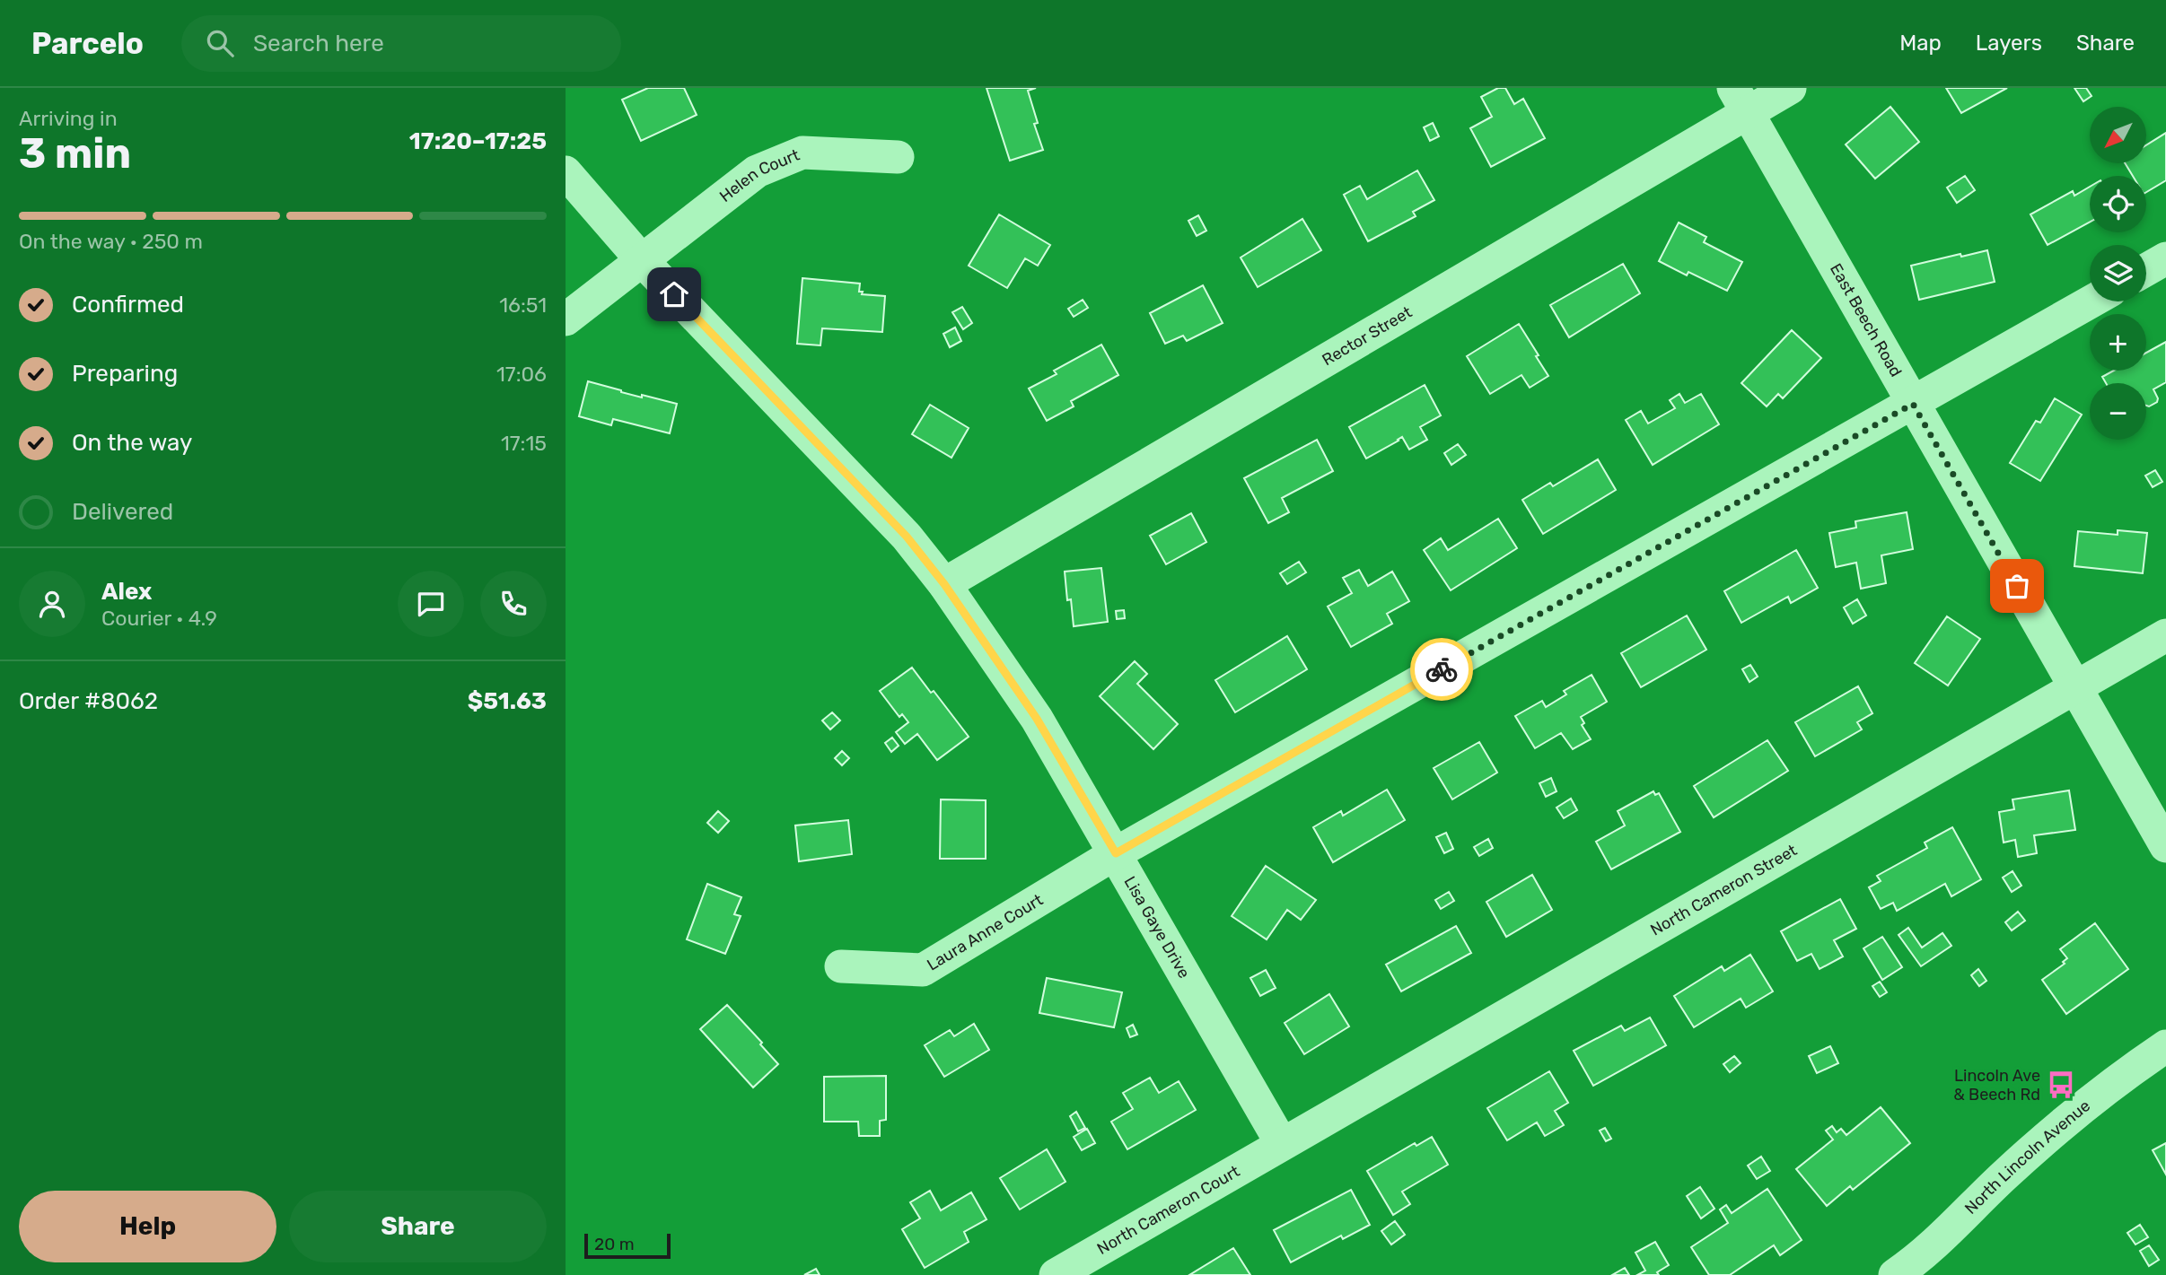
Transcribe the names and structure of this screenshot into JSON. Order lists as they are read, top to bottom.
{
  "streets": {
    "street": [
      "Helen Court",
      "East Beech Road",
      "Rector Street",
      "North Cameron Street",
      "Lisa Gaye Drive",
      "Laura Anne Court",
      "North Lincoln Avenue",
      "North Cameron Court"
    ]
  },
  "crossings": [
    ["Helen Court", "Lisa Gaye Drive"],
    ["East Beech Road", "Rector Street"],
    ["East Beech Road", "North Cameron Street"],
    ["East Beech Road", "Laura Anne Court"],
    ["Rector Street", "Lisa Gaye Drive"],
    ["North Cameron Street", "Lisa Gaye Drive"],
    ["North Cameron Street", "North Cameron Court"],
    ["Lisa Gaye Drive", "Laura Anne Court"],
    ["Lisa Gaye Drive", "North Cameron Court"]
  ],
  "places": {
    "bus stop": ["Lincoln Ave & Beech Rd"]
  },
  "scale_bar": "20 m",
  "north": "bottom left",
  "page": {
    "header": "Parcelo",
    "search": "Search here",
    "nav": ["Map", "Layers", "Share"],
    "heading": ["3 min", "Arriving in", "17:20–17:25"],
    "panel": [
      "Alex",
      "Courier · 4.9",
      "Order #8062",
      "$51.63"
    ],
    "map_buttons": ["+", "−"],
    "bar": "On the way · 250 m",
    "list": [
      ["Confirmed", "16:51"],
      ["Preparing", "17:06"],
      ["On the way", "17:15"],
      "Delivered"
    ],
    "buttons": ["Help", "Share"],
    "scale": "20 m"
  }
}
